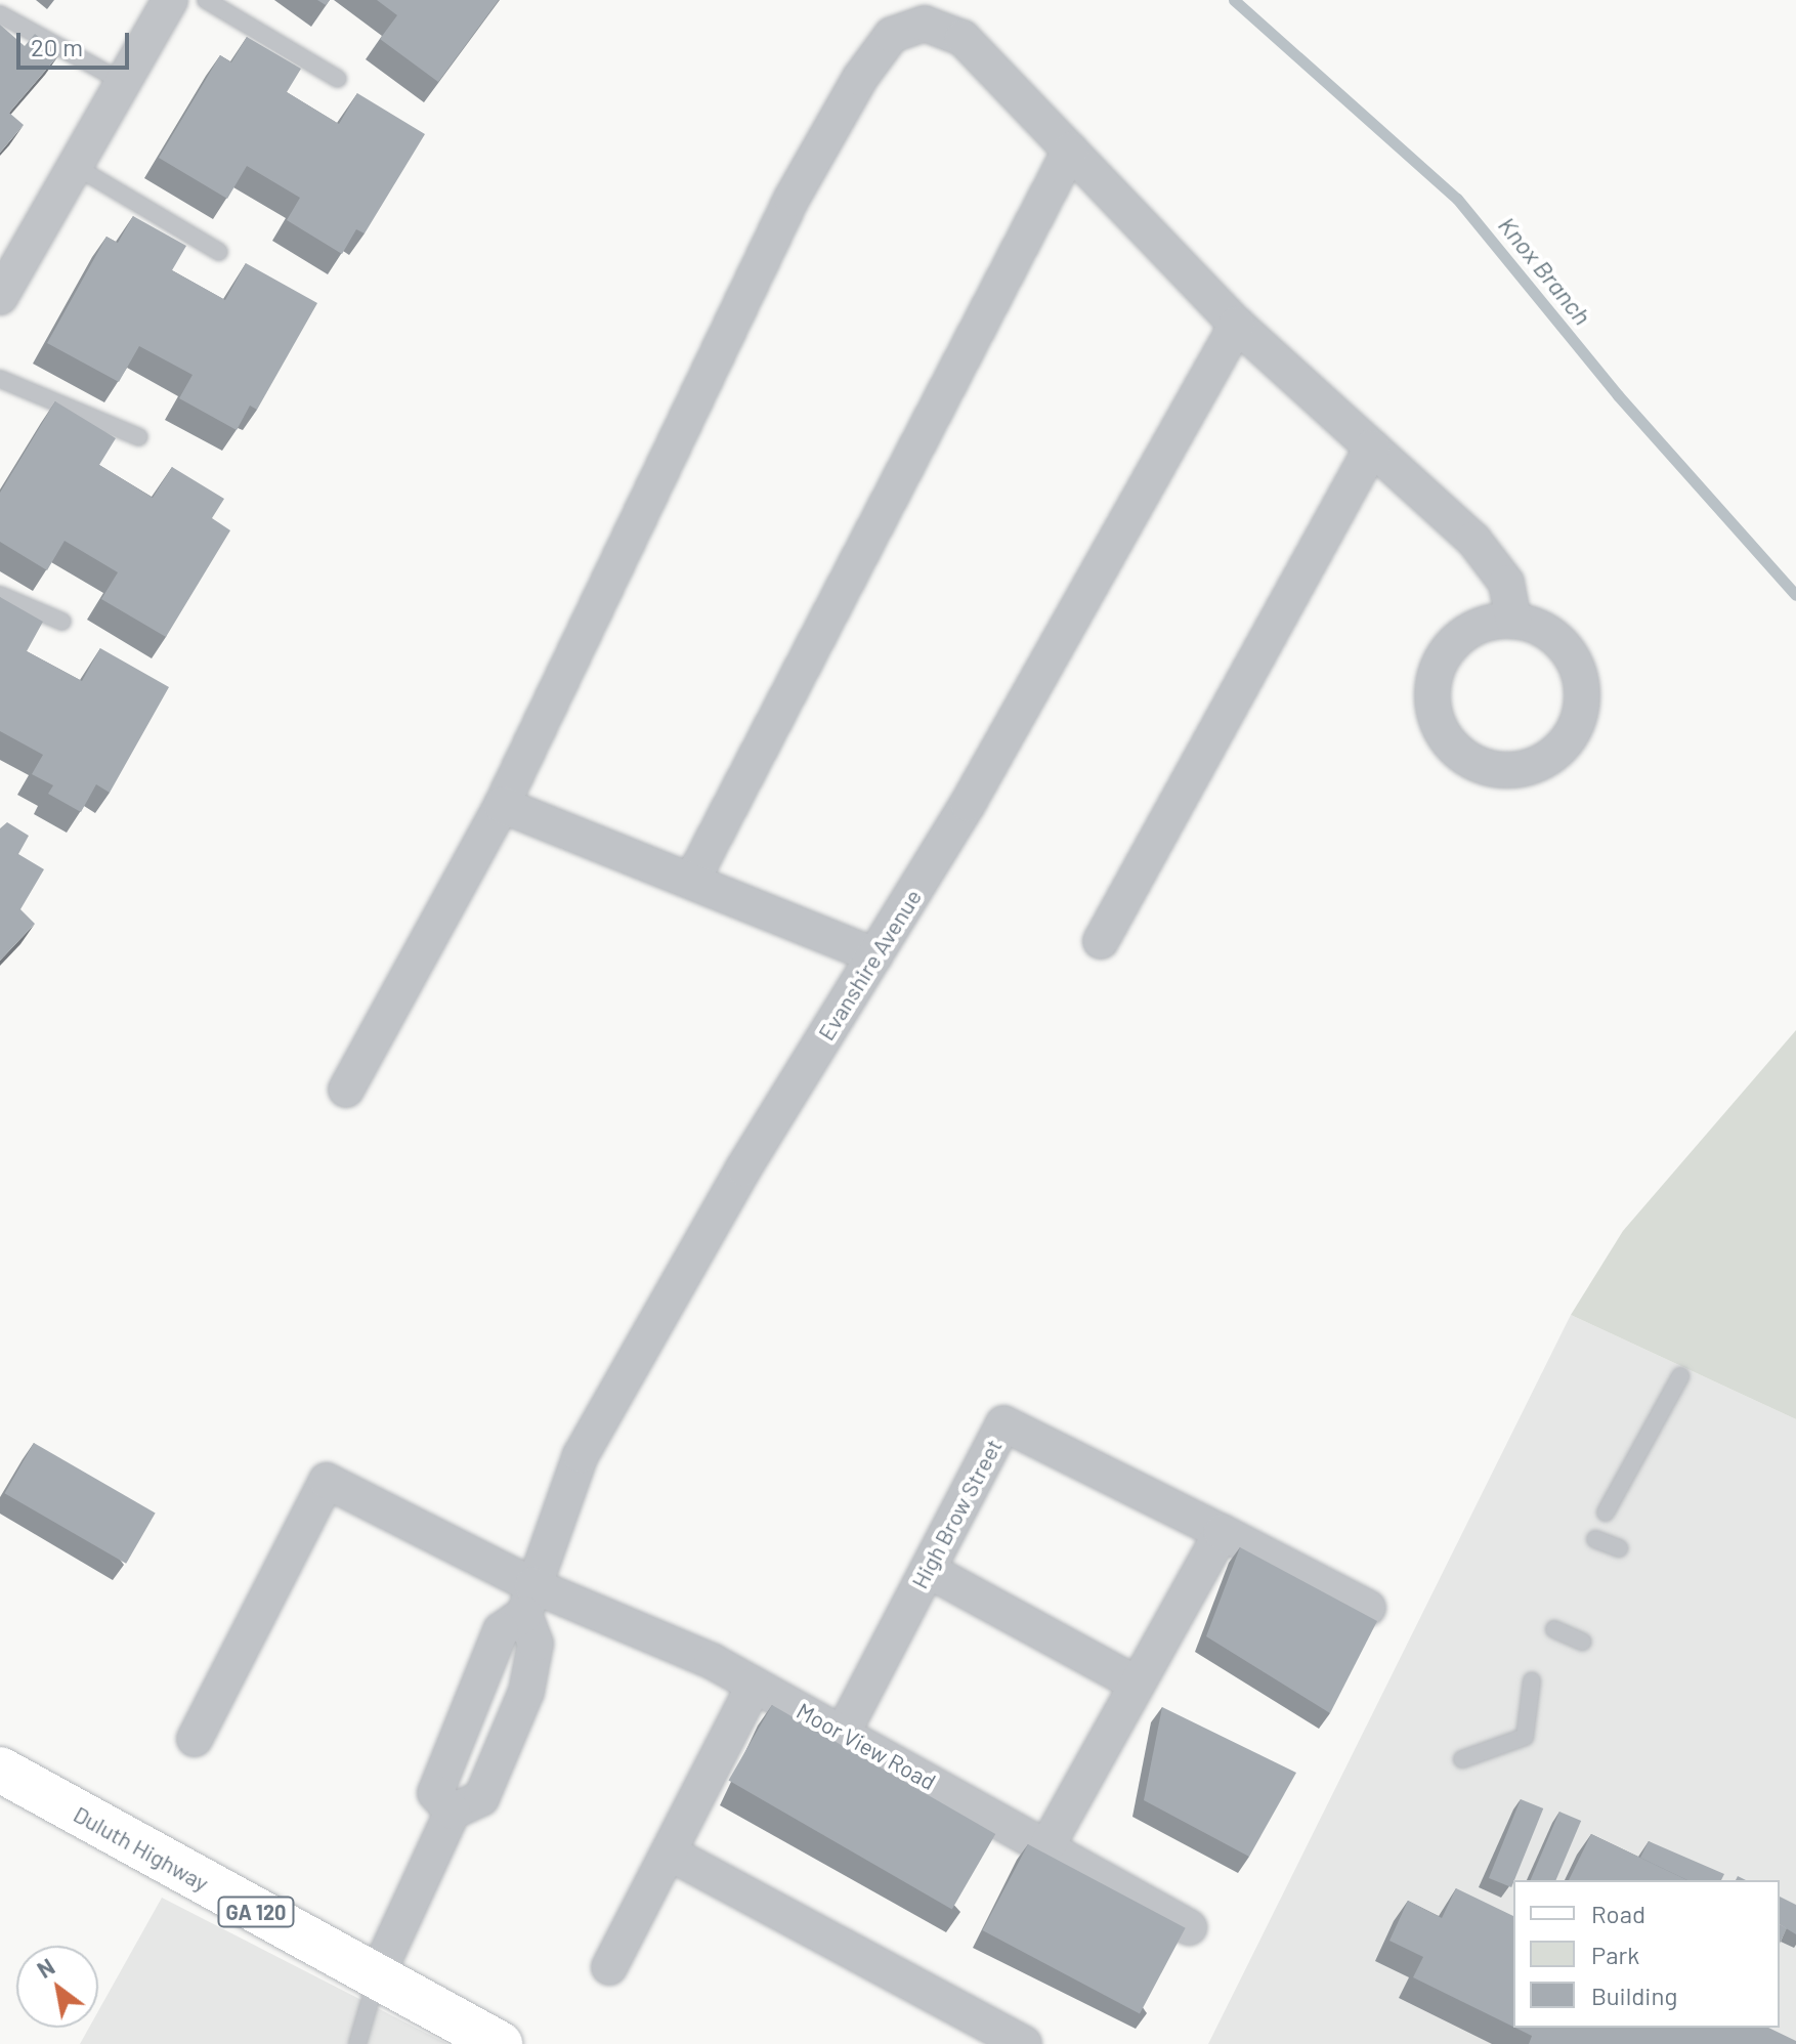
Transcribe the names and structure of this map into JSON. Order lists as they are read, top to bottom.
{
  "streets": {
    "main road": ["Duluth Highway", "GA 120"],
    "street": ["Evanshire Avenue", "High Brow Street", "Moor View Road"]
  },
  "crossings": [
    ["Evanshire Avenue", "Moor View Road"],
    ["High Brow Street", "Moor View Road"]
  ],
  "water": ["Knox Branch"],
  "legend": ["Road", "Park", "Building"],
  "scale_bar": "20 m",
  "north": "top left"
}
